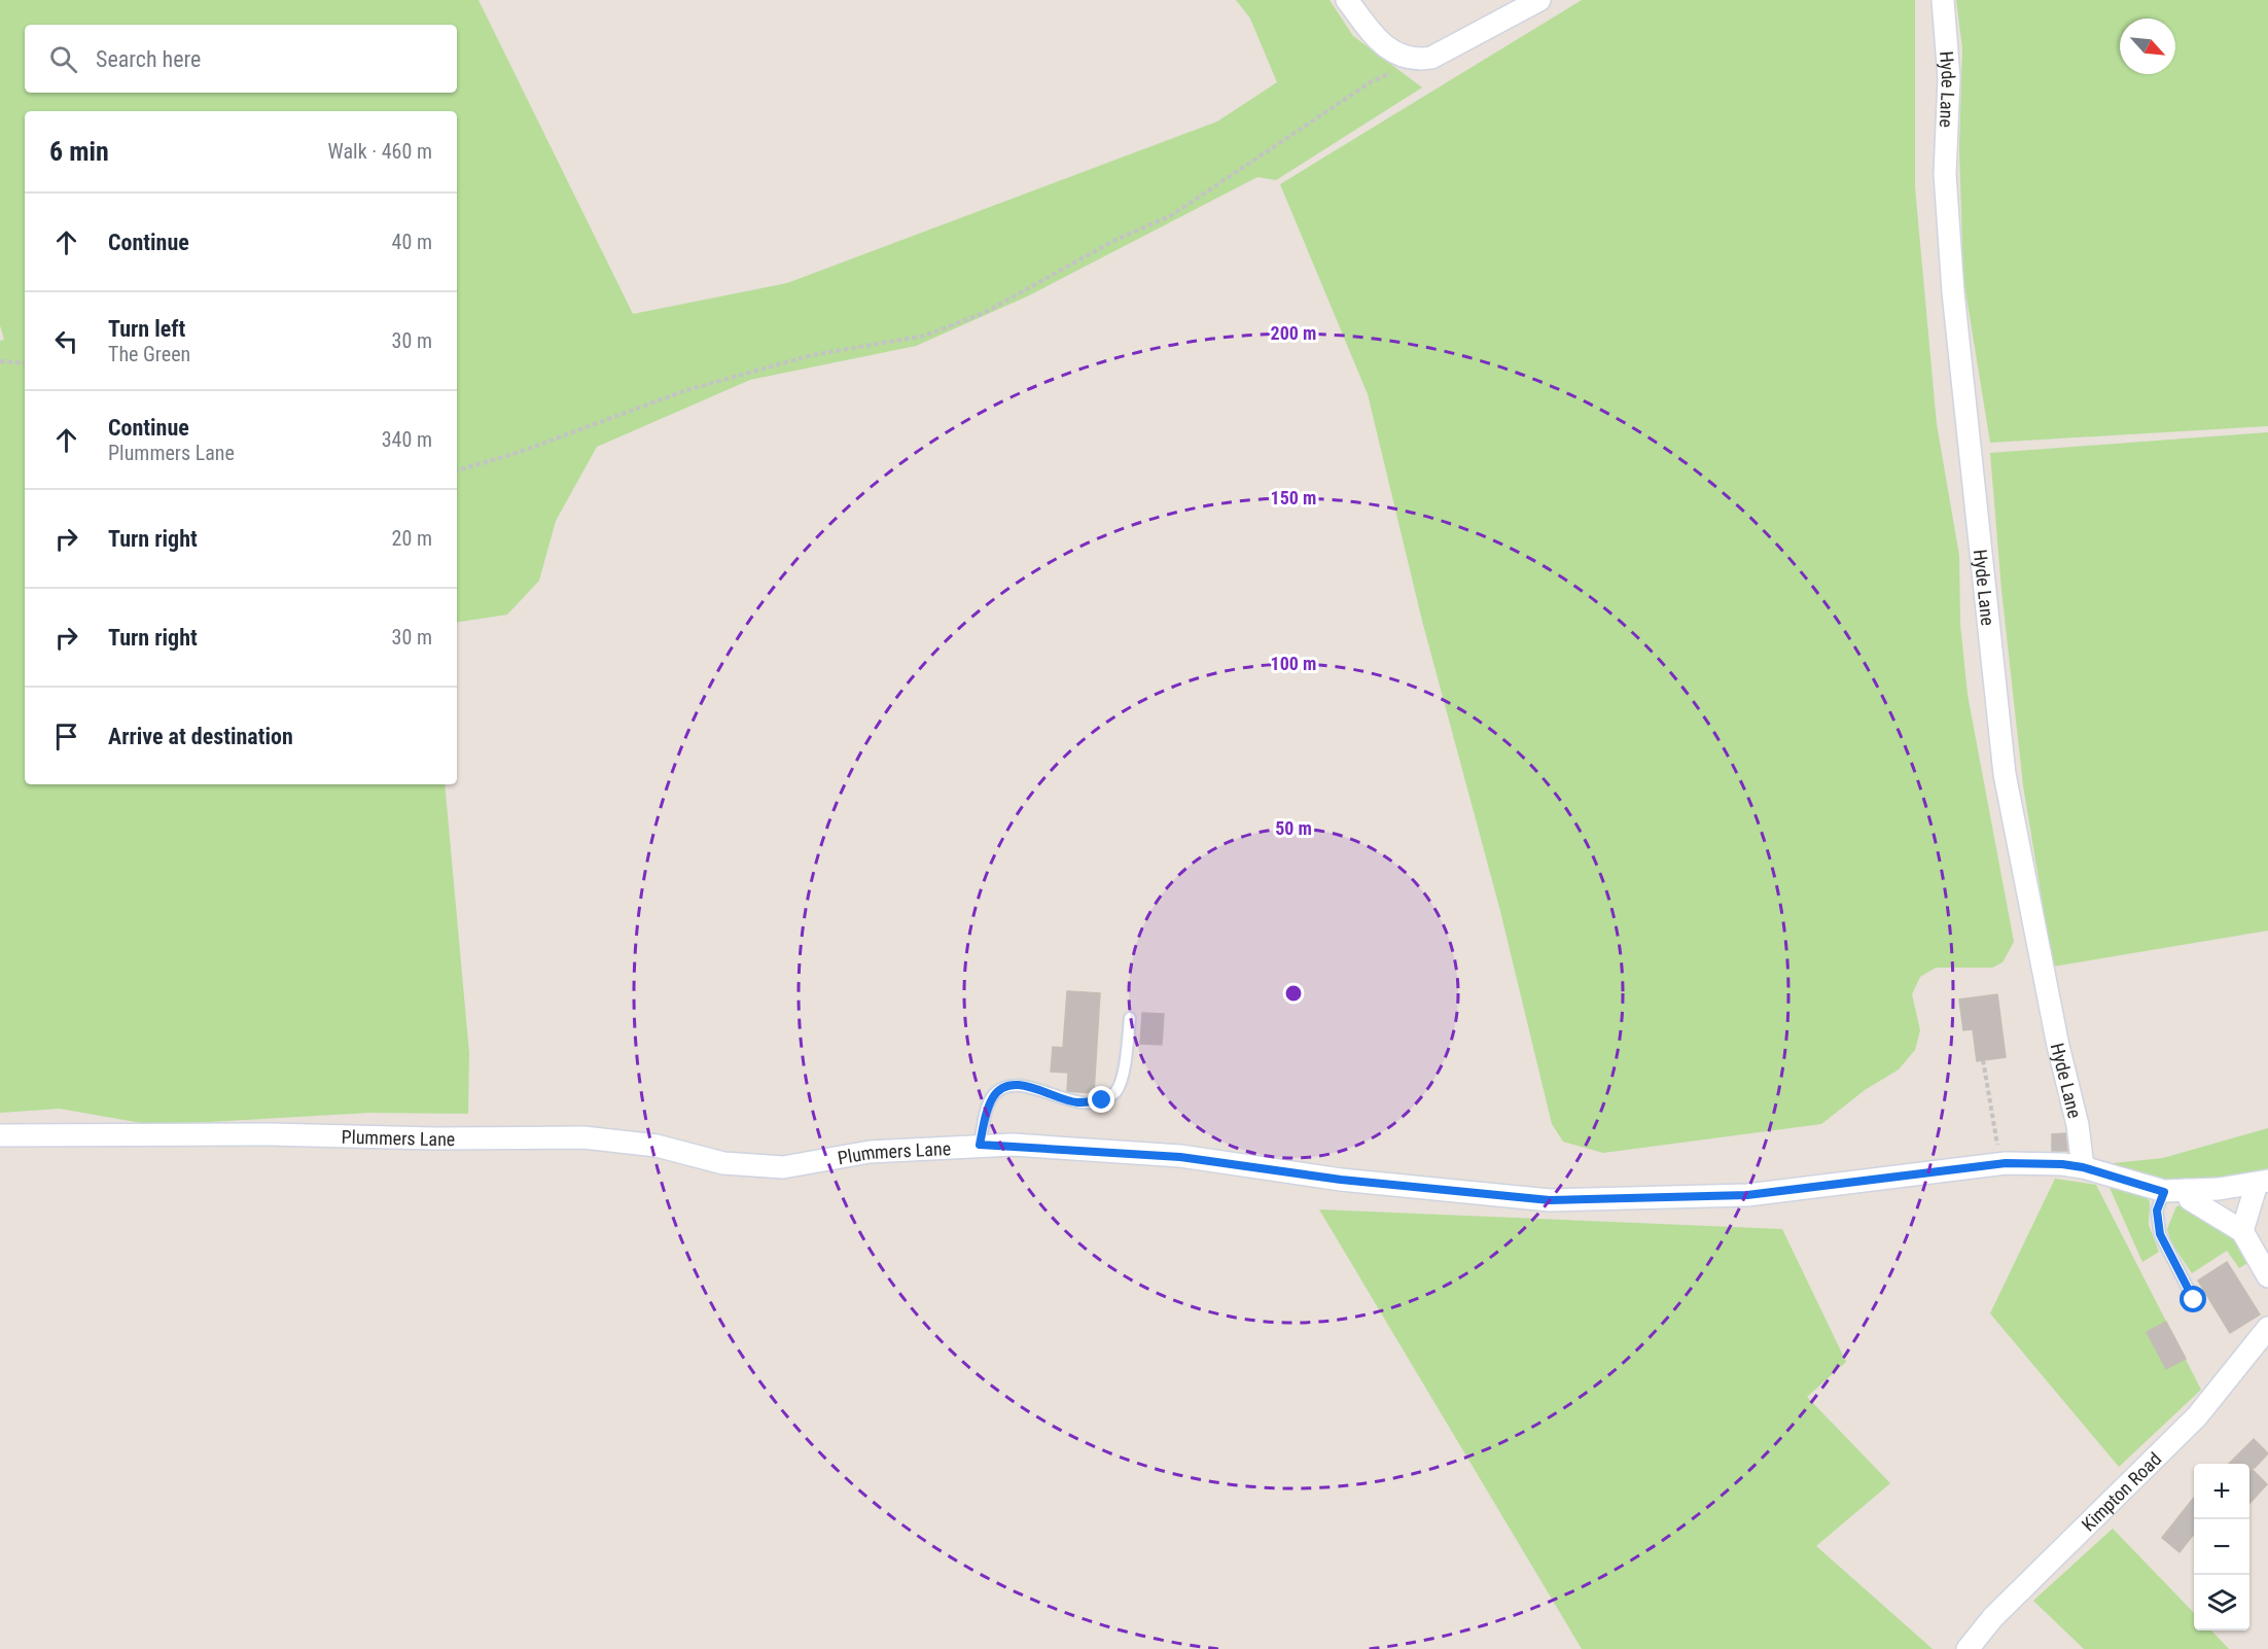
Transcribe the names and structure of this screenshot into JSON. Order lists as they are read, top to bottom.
{
  "streets": {
    "street": ["Hyde Lane", "Plummers Lane", "Kimpton Road"]
  },
  "crossings": [
    ["Hyde Lane", "Plummers Lane"]
  ],
  "north": "bottom right",
  "page": {
    "search": "Search here",
    "heading": ["6 min", "Walk · 460 m"],
    "list": [
      ["Continue", "40 m"],
      ["Turn left", "The Green", "30 m"],
      ["Continue", "Plummers Lane", "340 m"],
      ["Turn right", "20 m"],
      ["Turn right", "30 m"],
      "Arrive at destination"
    ],
    "map_buttons": ["+", "−"]
  },
  "rings": [
    "200 m",
    "150 m",
    "100 m",
    "50 m"
  ]
}
